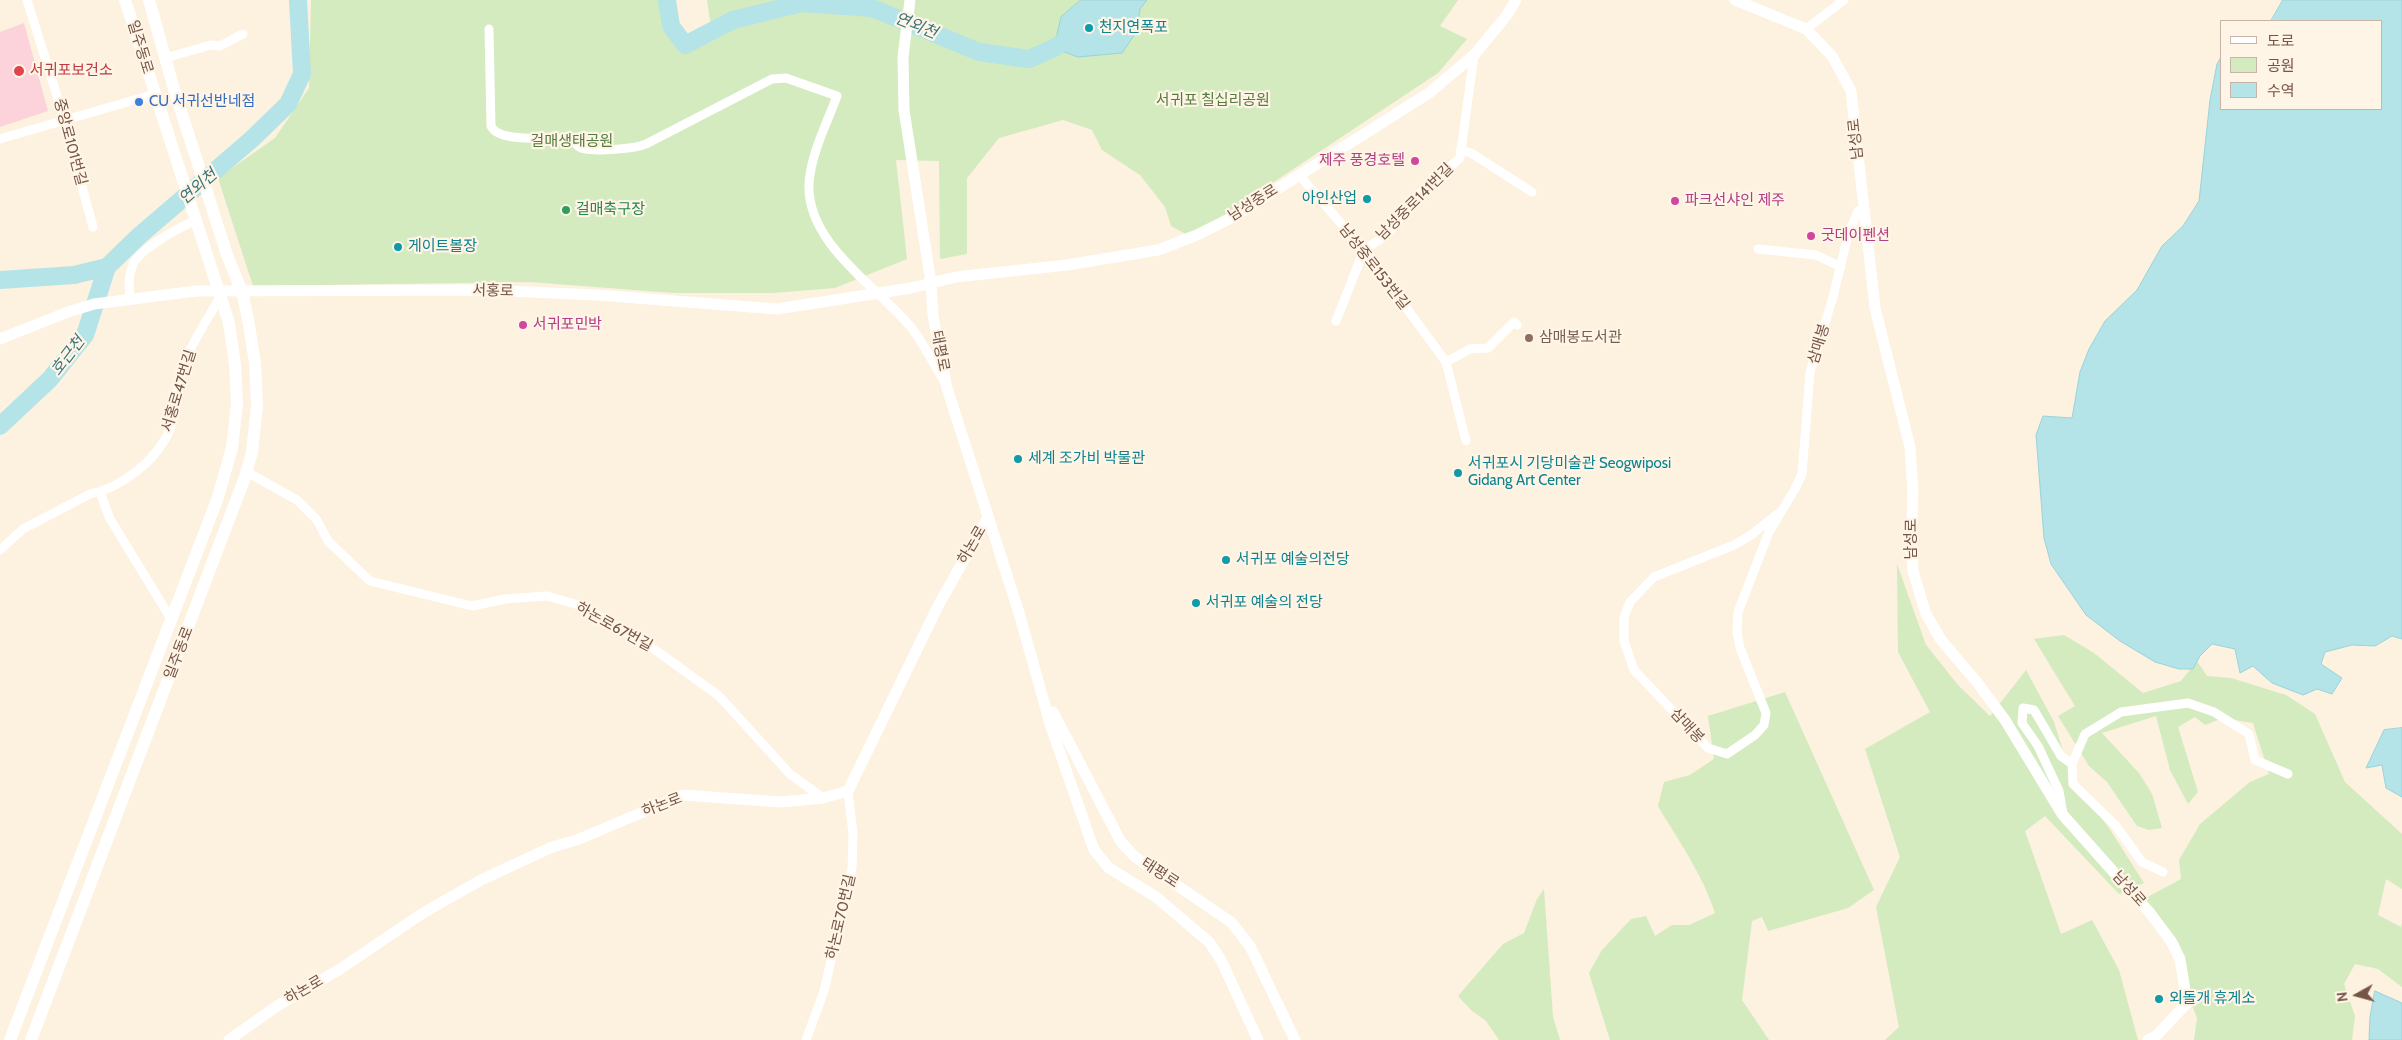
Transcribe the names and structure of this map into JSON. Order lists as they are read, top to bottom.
{
  "streets": {
    "main road": ["일주동로"],
    "street": [
      "남성로",
      "중앙로101번길",
      "남성중로141번길",
      "남성중로",
      "남성중로153번길",
      "서홍로",
      "삼매봉",
      "태평로",
      "서홍로47번길",
      "하논로",
      "하논로67번길",
      "하논로70번길"
    ]
  },
  "crossings": [
    ["일주동로", "서홍로"],
    ["일주동로", "서홍로47번길"],
    ["일주동로", "하논로67번길"],
    ["남성로", "삼매봉"],
    ["남성중로141번길", "남성중로"],
    ["남성중로141번길", "남성중로153번길"],
    ["남성중로", "남성중로153번길"],
    ["남성중로", "서홍로"],
    ["남성중로", "태평로"],
    ["서홍로", "태평로"],
    ["서홍로", "서홍로47번길"],
    ["태평로", "하논로"],
    ["하논로", "하논로67번길"],
    ["하논로", "하논로70번길"]
  ],
  "water": ["연외천", "호근천"],
  "parks": ["서귀포 칠십리공원", "걸매생태공원"],
  "places": [
    "천지연폭포",
    "서귀포보건소",
    "CU 서귀선반네점",
    "제주 풍경호텔",
    "아인산업",
    "파크선샤인 제주",
    "걸매축구장",
    "굿데이펜션",
    "게이트볼장",
    "서귀포민박",
    "삼매봉도서관",
    "세계 조가비 박물관",
    "서귀포시 기당미술관 Seogwiposi Gidang Art Center",
    "서귀포 예술의전당",
    "서귀포 예술의 전당",
    "외돌개 휴게소"
  ],
  "legend": ["도로", "공원", "수역"],
  "north": "left"
}
